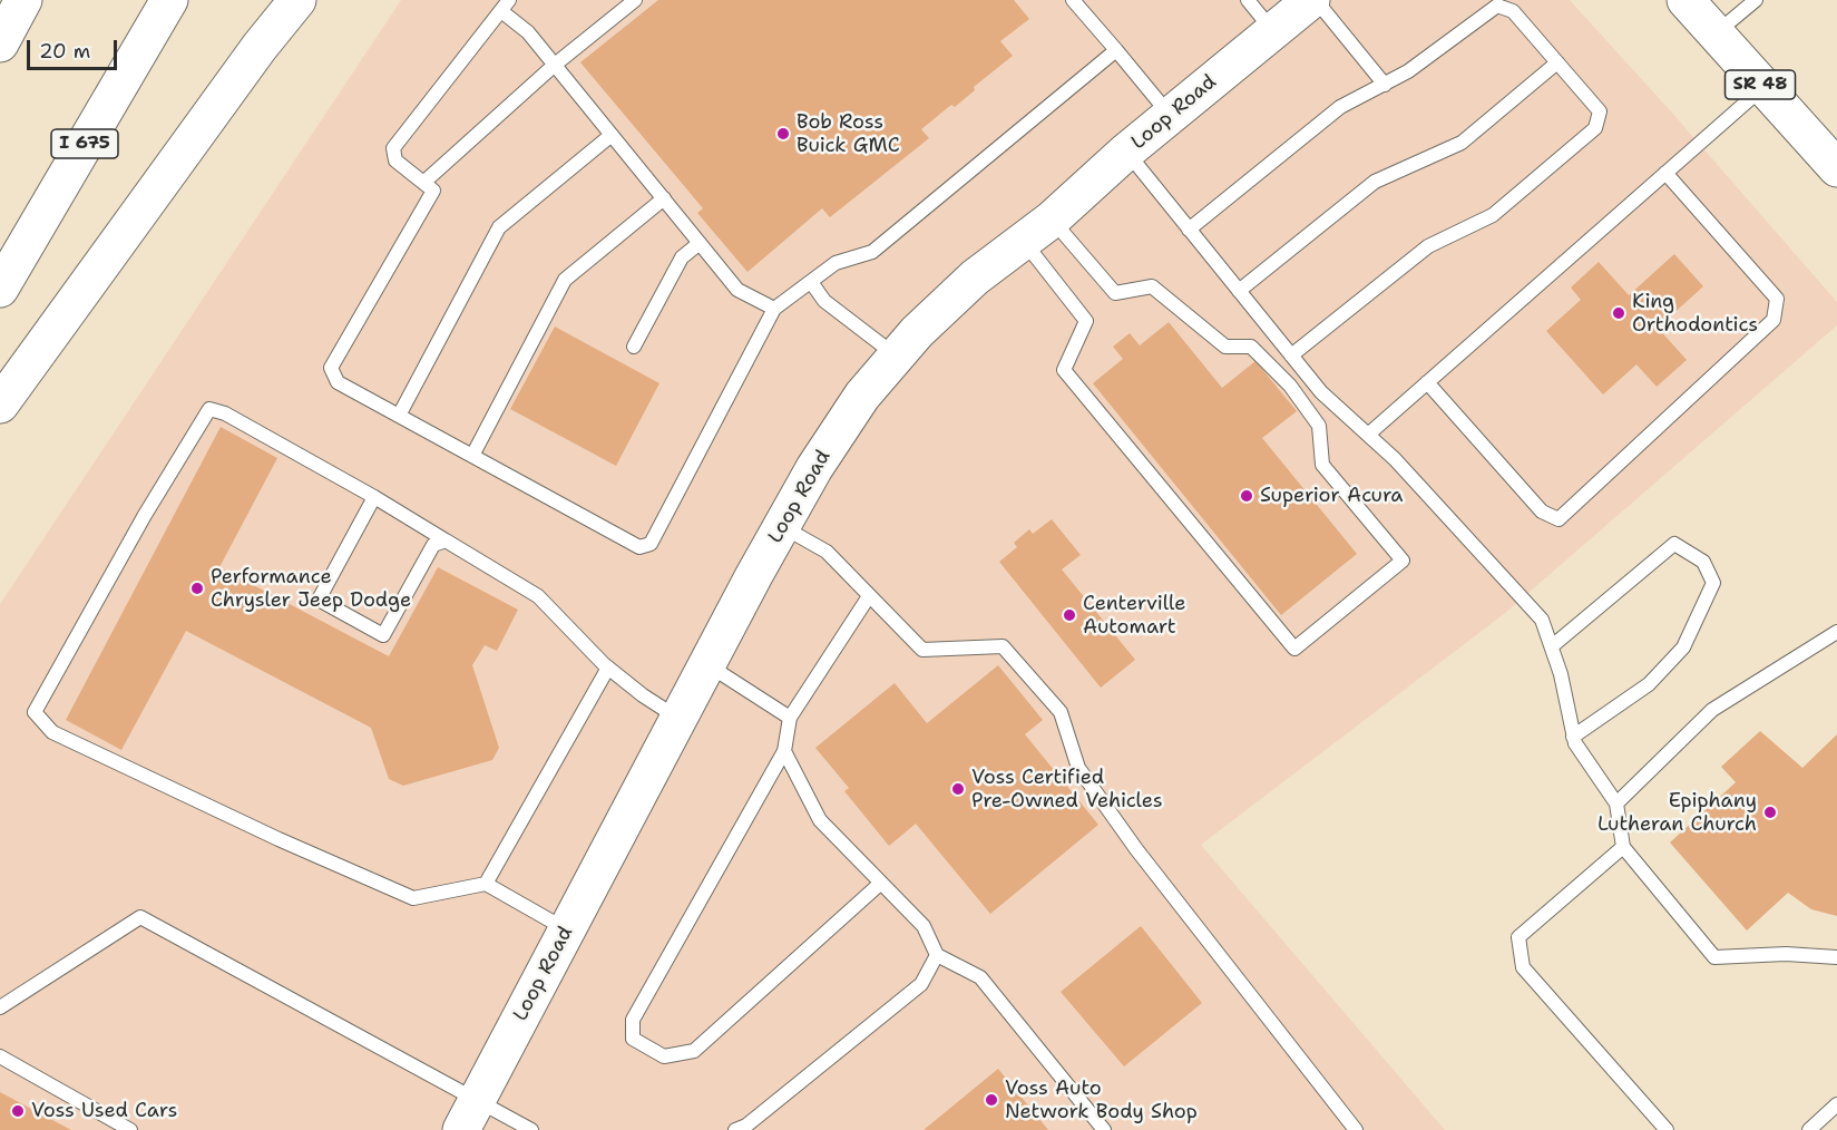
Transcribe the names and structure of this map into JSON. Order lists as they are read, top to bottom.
{
  "streets": {
    "main road": ["SR 48", "Loop Road", "I 675"]
  },
  "places": [
    "Bob Ross Buick GMC",
    "King Orthodontics",
    "Superior Acura",
    "Performance Chrysler Jeep Dodge",
    "Centerville Automart",
    "Voss Certified Pre-Owned Vehicles",
    "Epiphany Lutheran Church",
    "Voss Auto Network Body Shop",
    "Voss Used Cars"
  ],
  "scale_bar": "20 m"
}
